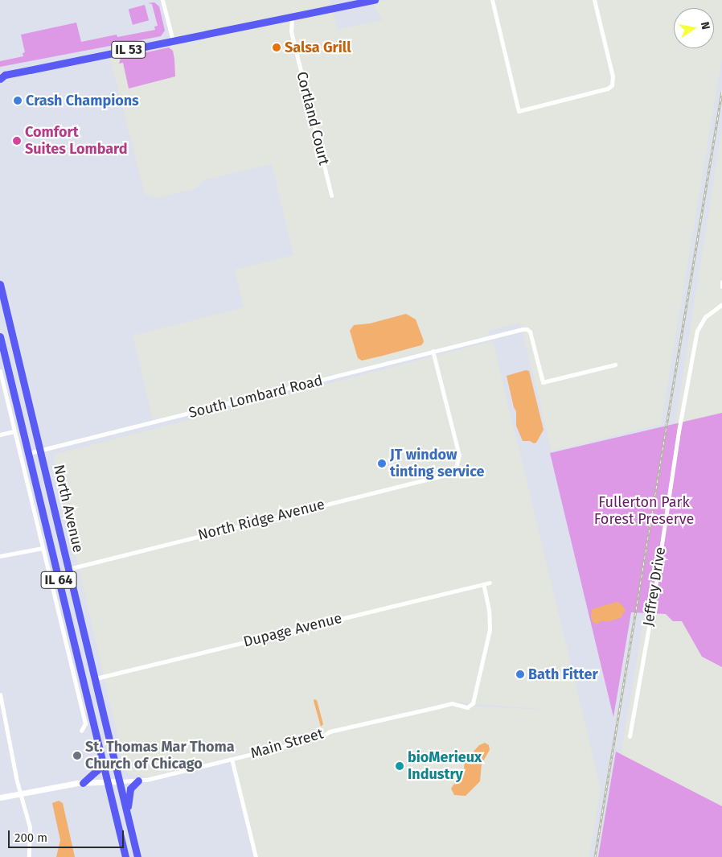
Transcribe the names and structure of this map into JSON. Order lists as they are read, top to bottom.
{
  "streets": {
    "main road": ["IL 53", "North Avenue", "IL 64"],
    "street": [
      "Cortland Court",
      "South Lombard Road",
      "North Ridge Avenue",
      "Jeffrey Drive",
      "Dupage Avenue",
      "Main Street"
    ]
  },
  "crossings": [
    ["IL 53", "Cortland Court"],
    ["South Lombard Road", "North Avenue"],
    ["South Lombard Road", "North Ridge Avenue"],
    ["North Avenue", "North Ridge Avenue"],
    ["North Avenue", "Dupage Avenue"],
    ["North Avenue", "Main Street"],
    ["Dupage Avenue", "Main Street"]
  ],
  "parks": ["Fullerton Park Forest Preserve"],
  "places": [
    "Salsa Grill",
    "Crash Champions",
    "Comfort Suites Lombard",
    "JT window tinting service",
    "Bath Fitter",
    "St. Thomas Mar Thoma Church of Chicago",
    "bioMerieux Industry"
  ],
  "scale_bar": "200 m",
  "north": "right"
}
